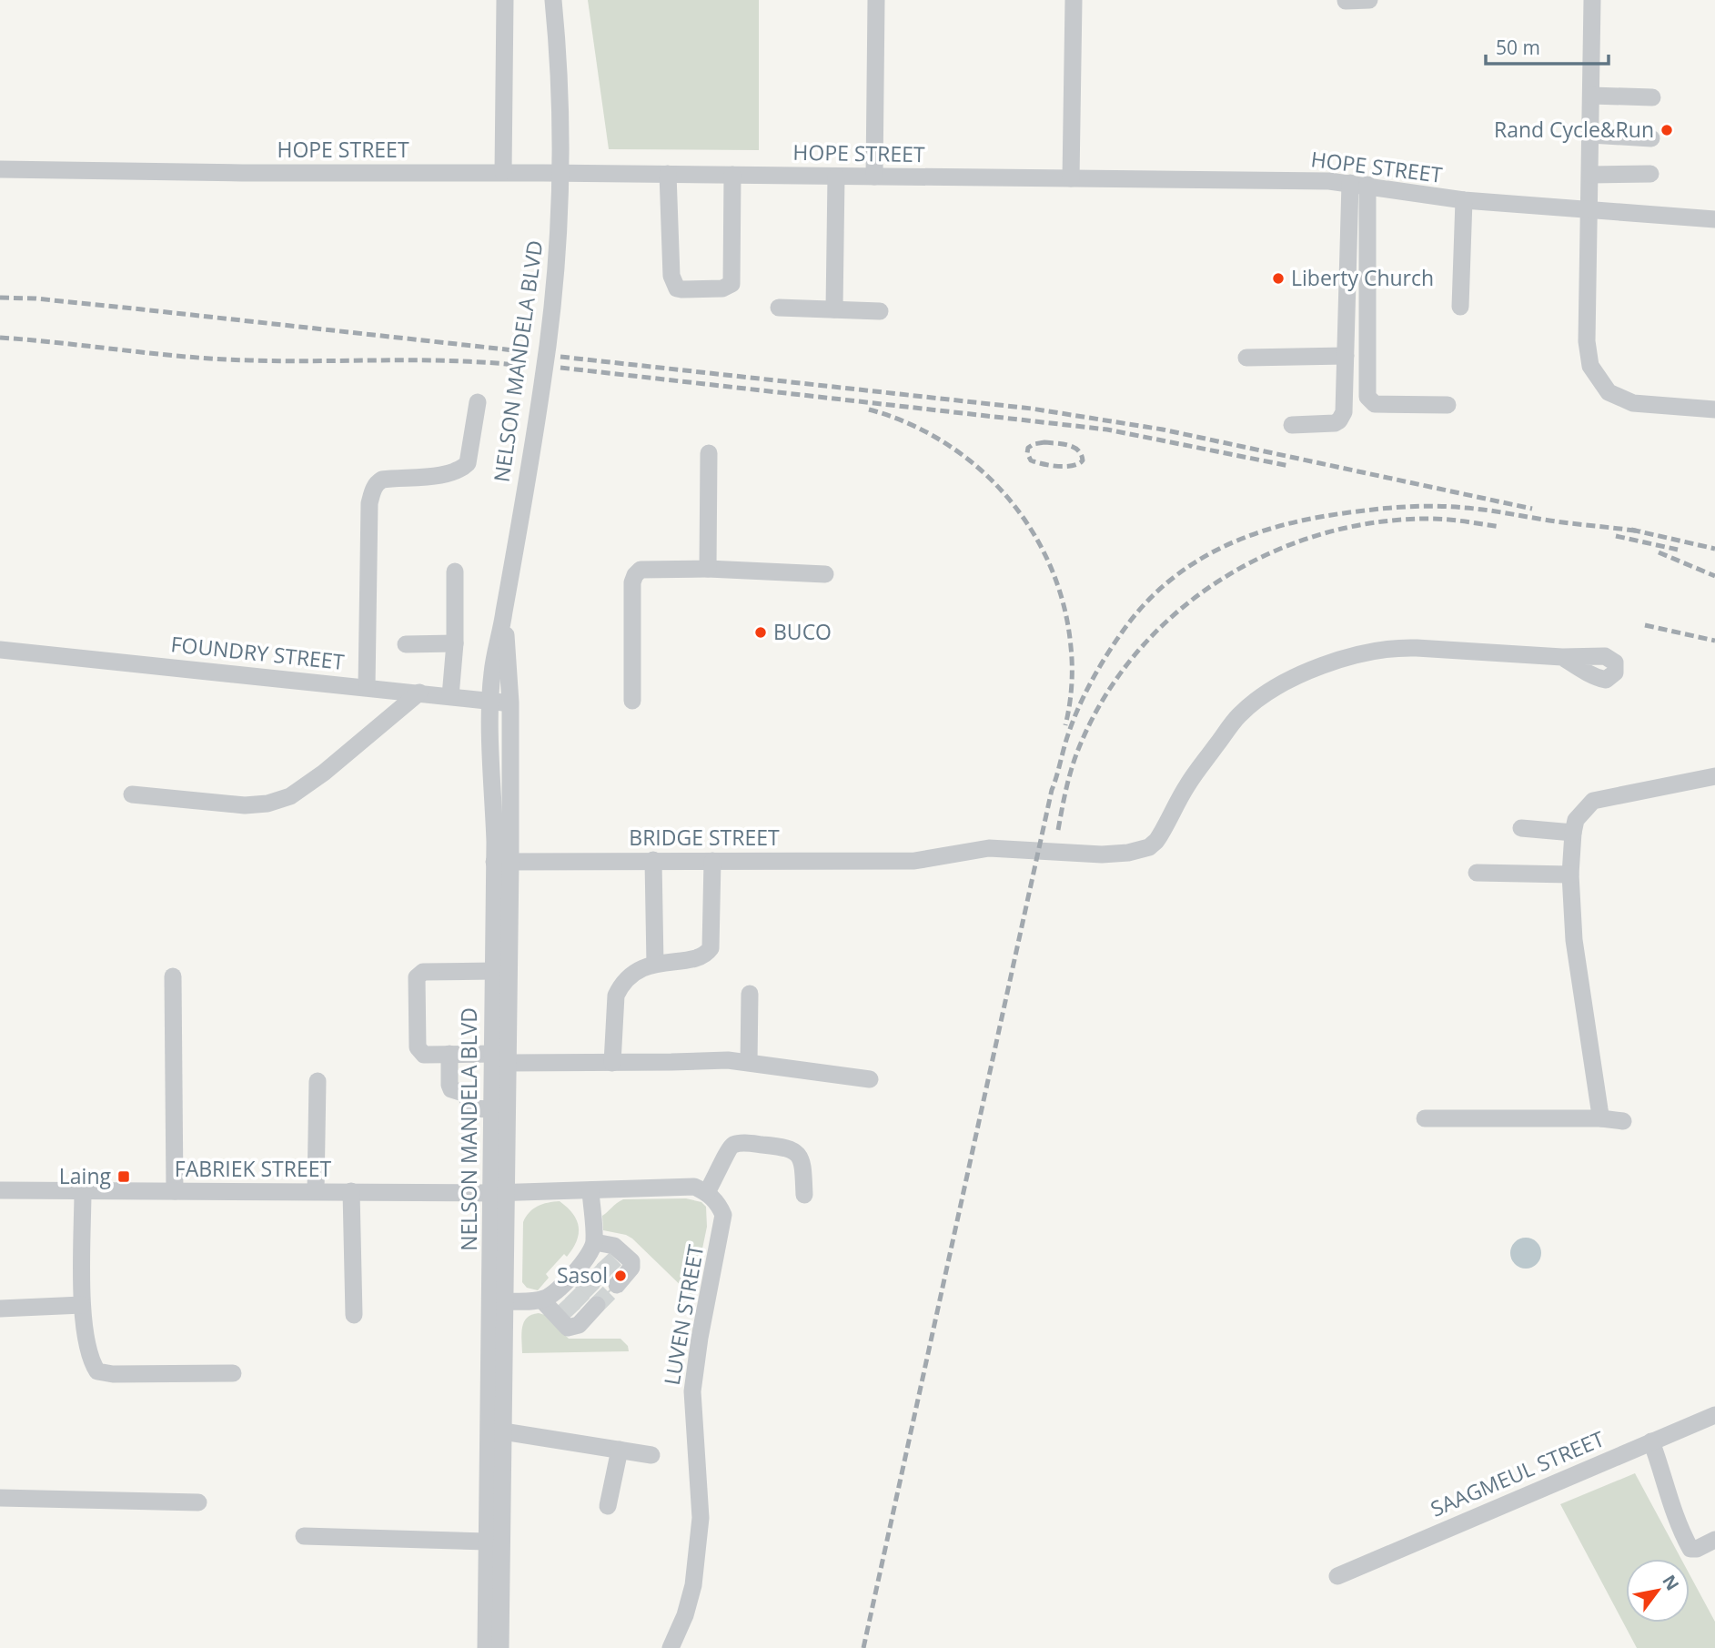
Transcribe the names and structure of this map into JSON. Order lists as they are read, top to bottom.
{
  "streets": {
    "street": [
      "HOPE STREET",
      "NELSON MANDELA BLVD",
      "FOUNDRY STREET",
      "BRIDGE STREET",
      "FABRIEK STREET",
      "LUVEN STREET",
      "SAAGMEUL STREET"
    ]
  },
  "crossings": [
    ["NELSON MANDELA BLVD", "FOUNDRY STREET"],
    ["NELSON MANDELA BLVD", "BRIDGE STREET"],
    ["NELSON MANDELA BLVD", "FABRIEK STREET"]
  ],
  "places": {
    "other": [
      "Rand Cycle&Run",
      "Liberty Church",
      "BUCO",
      "Sasol"
    ],
    "transit": ["Laing"]
  },
  "scale_bar": "50 m",
  "north": "top right"
}
